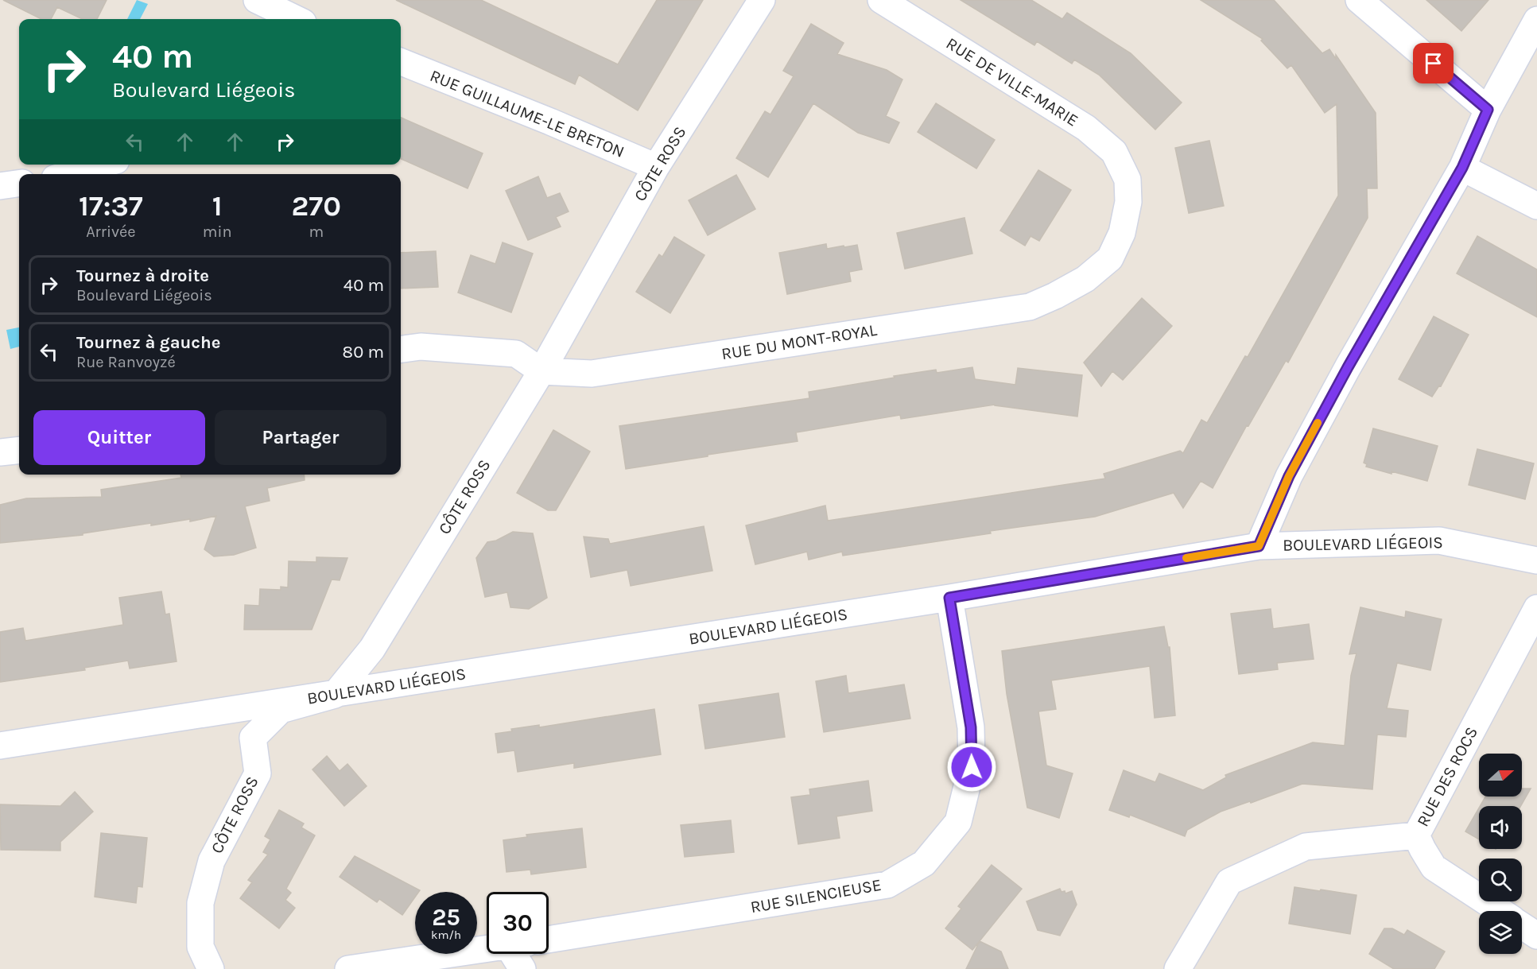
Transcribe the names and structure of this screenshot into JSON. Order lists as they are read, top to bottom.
{
  "streets": {
    "street": [
      "RUE DE VILLE-MARIE",
      "RUE GUILLAUME-LE BRETON",
      "CÔTE ROSS",
      "RUE DU MONT-ROYAL",
      "BOULEVARD LIÉGEOIS",
      "RUE DES ROCS",
      "RUE SILENCIEUSE"
    ]
  },
  "crossings": [
    ["RUE DE VILLE-MARIE", "RUE DU MONT-ROYAL"],
    ["RUE GUILLAUME-LE BRETON", "CÔTE ROSS"],
    ["CÔTE ROSS", "RUE DU MONT-ROYAL"],
    ["CÔTE ROSS", "BOULEVARD LIÉGEOIS"],
    ["BOULEVARD LIÉGEOIS", "RUE SILENCIEUSE"]
  ],
  "north": "right",
  "page": {
    "turn": ["40 m", "Boulevard Liégeois"],
    "eta": [
      "17:37",
      "Arrivée",
      "1",
      "min",
      "270",
      "m"
    ],
    "list": [
      {
        "name": "Tournez à droite",
        "note": "Boulevard Liégeois",
        "value": "40 m"
      },
      {
        "name": "Tournez à gauche",
        "note": "Rue Ranvoyzé",
        "value": "80 m"
      }
    ],
    "buttons": ["Quitter", "Partager"],
    "speed": "25 km/h",
    "limit": "30"
  }
}
